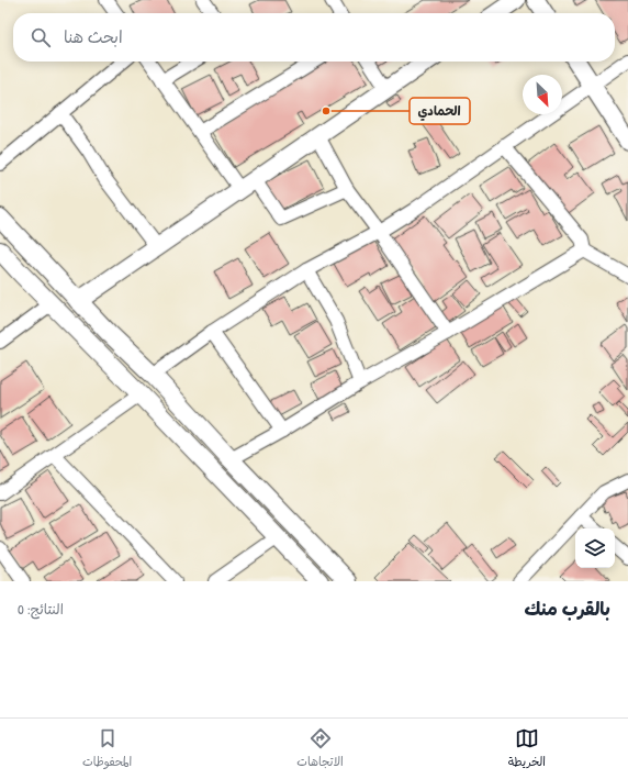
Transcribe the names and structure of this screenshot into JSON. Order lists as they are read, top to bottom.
{
  "places": ["الحمادي"],
  "north": "bottom right",
  "page": {
    "search": "ابحث هنا",
    "heading": ["بالقرب منك", "النتائج: 0"],
    "nav": ["الخريطة", "الاتجاهات", "المحفوظات"]
  }
}
